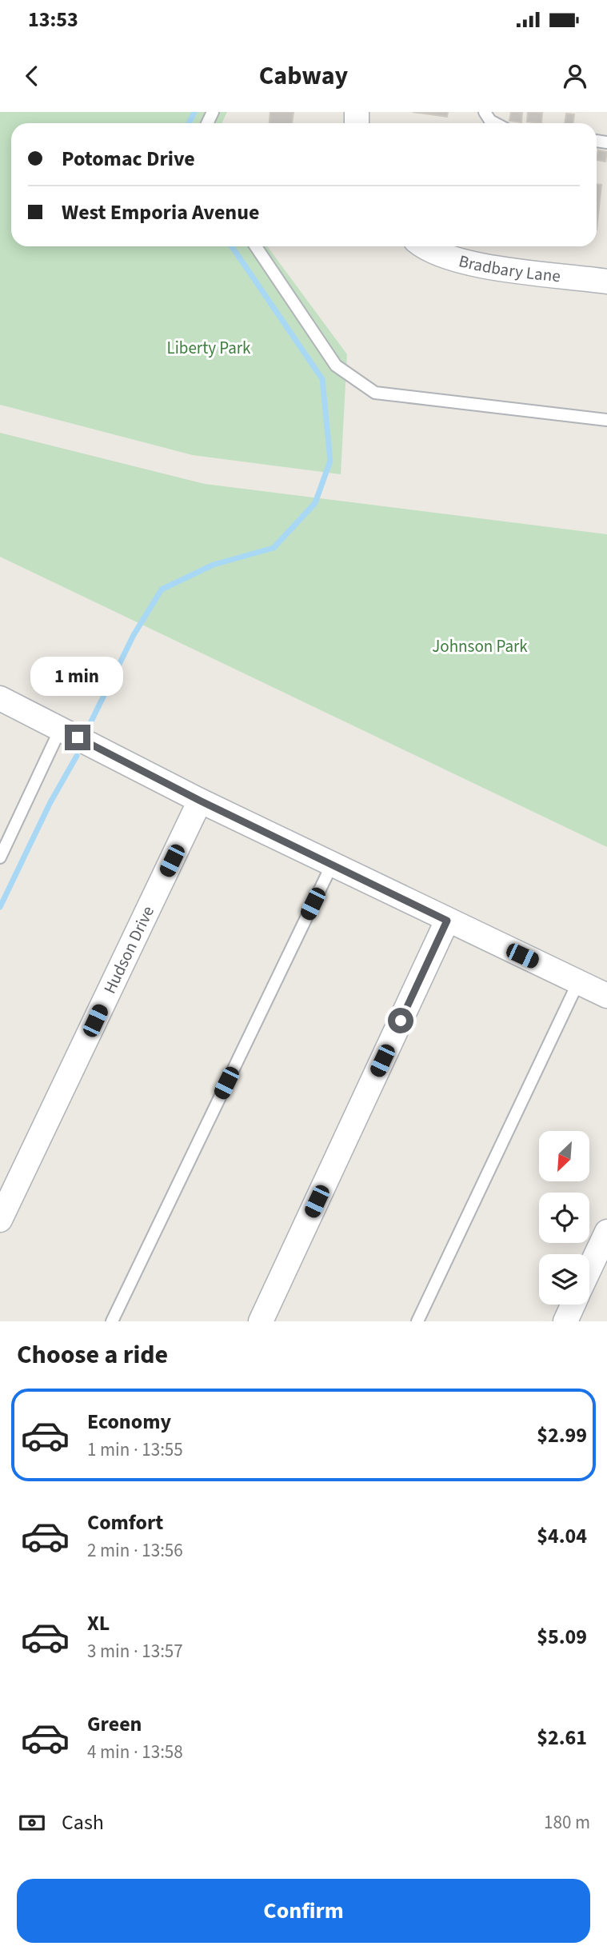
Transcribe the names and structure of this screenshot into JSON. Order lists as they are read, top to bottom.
{
  "streets": {
    "street": ["Bradbary Lane", "Hudson Drive"]
  },
  "parks": ["Liberty Park", "Johnson Park"],
  "north": "bottom left",
  "page": {
    "status": "13:53",
    "header": "Cabway",
    "banner": ["Potomac Drive", "West Emporia Avenue"],
    "bubble": "1 min",
    "heading": "Choose a ride",
    "list": [
      {
        "name": "Economy",
        "note": "1 min · 13:55",
        "value": "$2.99"
      },
      {
        "name": "Comfort",
        "note": "2 min · 13:56",
        "value": "$4.04"
      },
      {
        "name": "XL",
        "note": "3 min · 13:57",
        "value": "$5.09"
      },
      {
        "name": "Green",
        "note": "4 min · 13:58",
        "value": "$2.61"
      }
    ],
    "pay": ["Cash", "180 m"],
    "buttons": "Confirm"
  }
}
